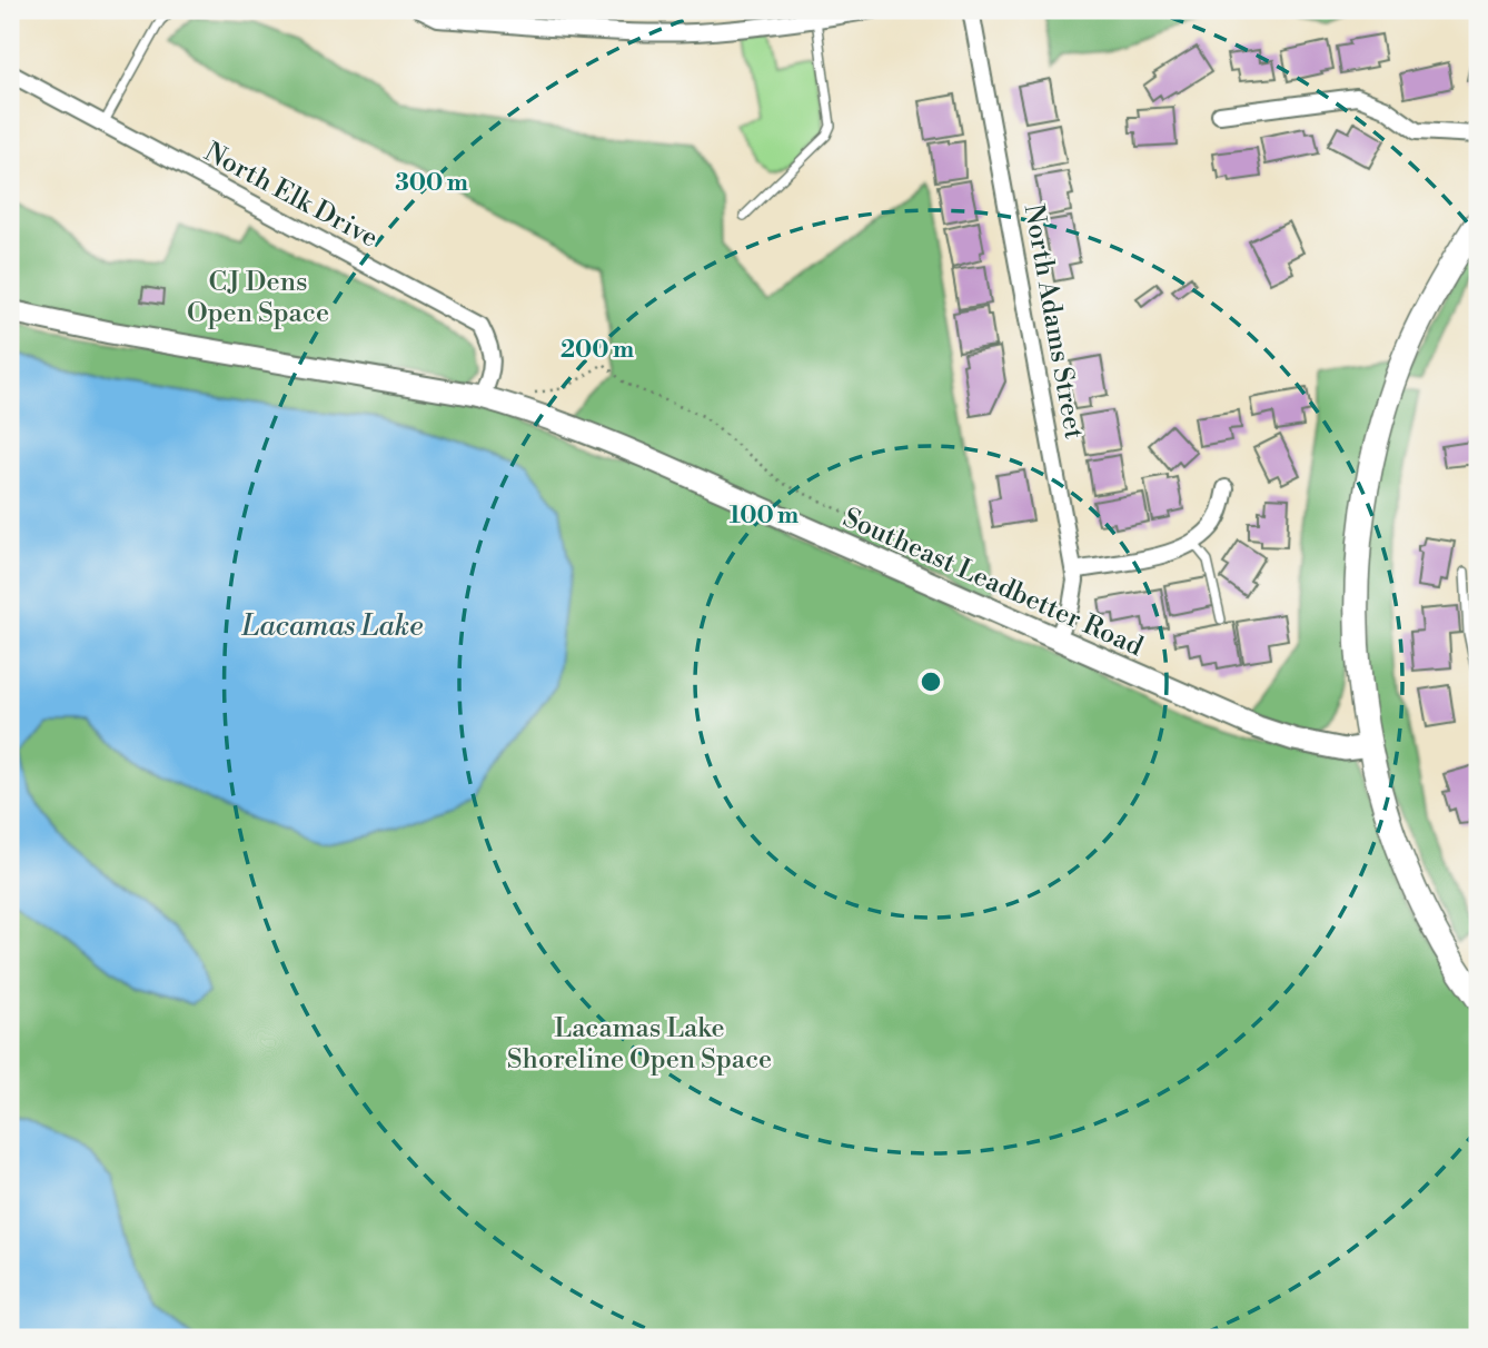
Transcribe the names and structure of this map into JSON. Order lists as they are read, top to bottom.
{
  "streets": {
    "street": ["North Elk Drive", "North Adams Street", "Southeast Leadbetter Road"]
  },
  "crossings": [
    ["North Elk Drive", "Southeast Leadbetter Road"],
    ["North Adams Street", "Southeast Leadbetter Road"]
  ],
  "water": ["Lacamas Lake"],
  "parks": ["CJ Dens Open Space", "Lacamas Lake Shoreline Open Space"],
  "rings": ["300 m", "200 m", "100 m"]
}
